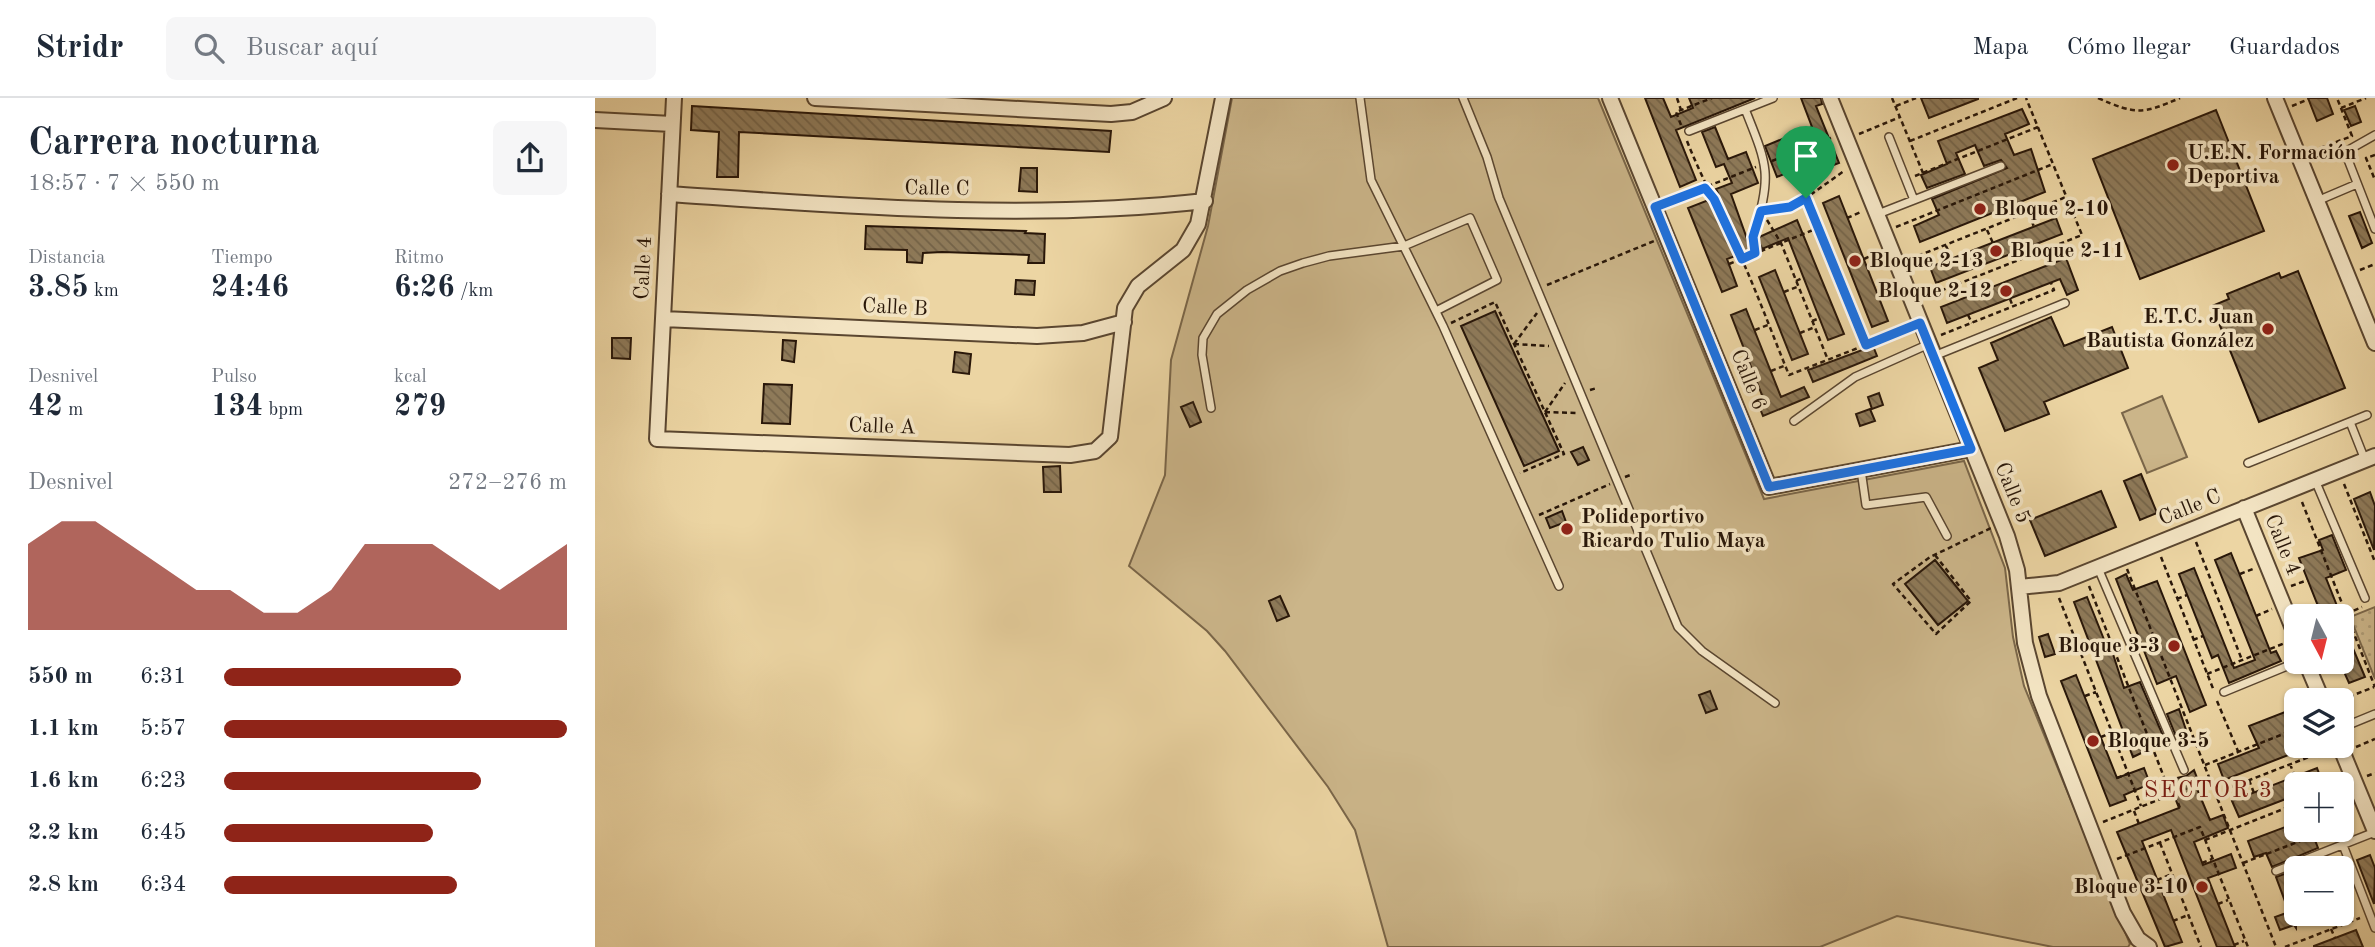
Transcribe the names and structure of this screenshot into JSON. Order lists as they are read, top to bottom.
{
  "streets": {
    "street": [
      "Calle C",
      "Calle 4",
      "Calle B",
      "Calle 6",
      "Calle A",
      "Calle 5"
    ]
  },
  "crossings": [
    ["Calle C", "Calle 4"],
    ["Calle C", "Calle 5"],
    ["Calle 4", "Calle B"],
    ["Calle 4", "Calle A"],
    ["Calle B", "Calle A"],
    ["Calle 6", "Calle 5"]
  ],
  "districts": ["SECTOR 3"],
  "places": [
    "U.E.N. Formación Deportiva",
    "Bloque 2-10",
    "Bloque 2-11",
    "Bloque 2-13",
    "Bloque 2-12",
    "E.T.C. Juan Bautista González",
    "Polideportivo Ricardo Tulio Maya",
    "Bloque 3-3",
    "Bloque 3-5",
    "Bloque 3-10"
  ],
  "north": "bottom",
  "page": {
    "header": "Stridr",
    "search": "Buscar aquí",
    "nav": ["Mapa", "Cómo llegar", "Guardados"],
    "heading": ["Carrera nocturna", "18:57 · 7 × 550 m"],
    "stats": [
      ["Distancia", "3.85 km"],
      ["Tiempo", "24:46"],
      ["Ritmo", "6:26 /km"],
      ["Desnivel", "42 m"],
      ["Pulso", "134 bpm"],
      ["kcal", "279"]
    ],
    "chart": ["Desnivel", "272–276 m"],
    "map_buttons": ["+", "−"],
    "list": [
      {
        "name": "550 m",
        "note": "6:31"
      },
      {
        "name": "1.1 km",
        "note": "5:57"
      },
      {
        "name": "1.6 km",
        "note": "6:23"
      },
      {
        "name": "2.2 km",
        "note": "6:45"
      },
      {
        "name": "2.8 km",
        "note": "6:34"
      }
    ]
  }
}
